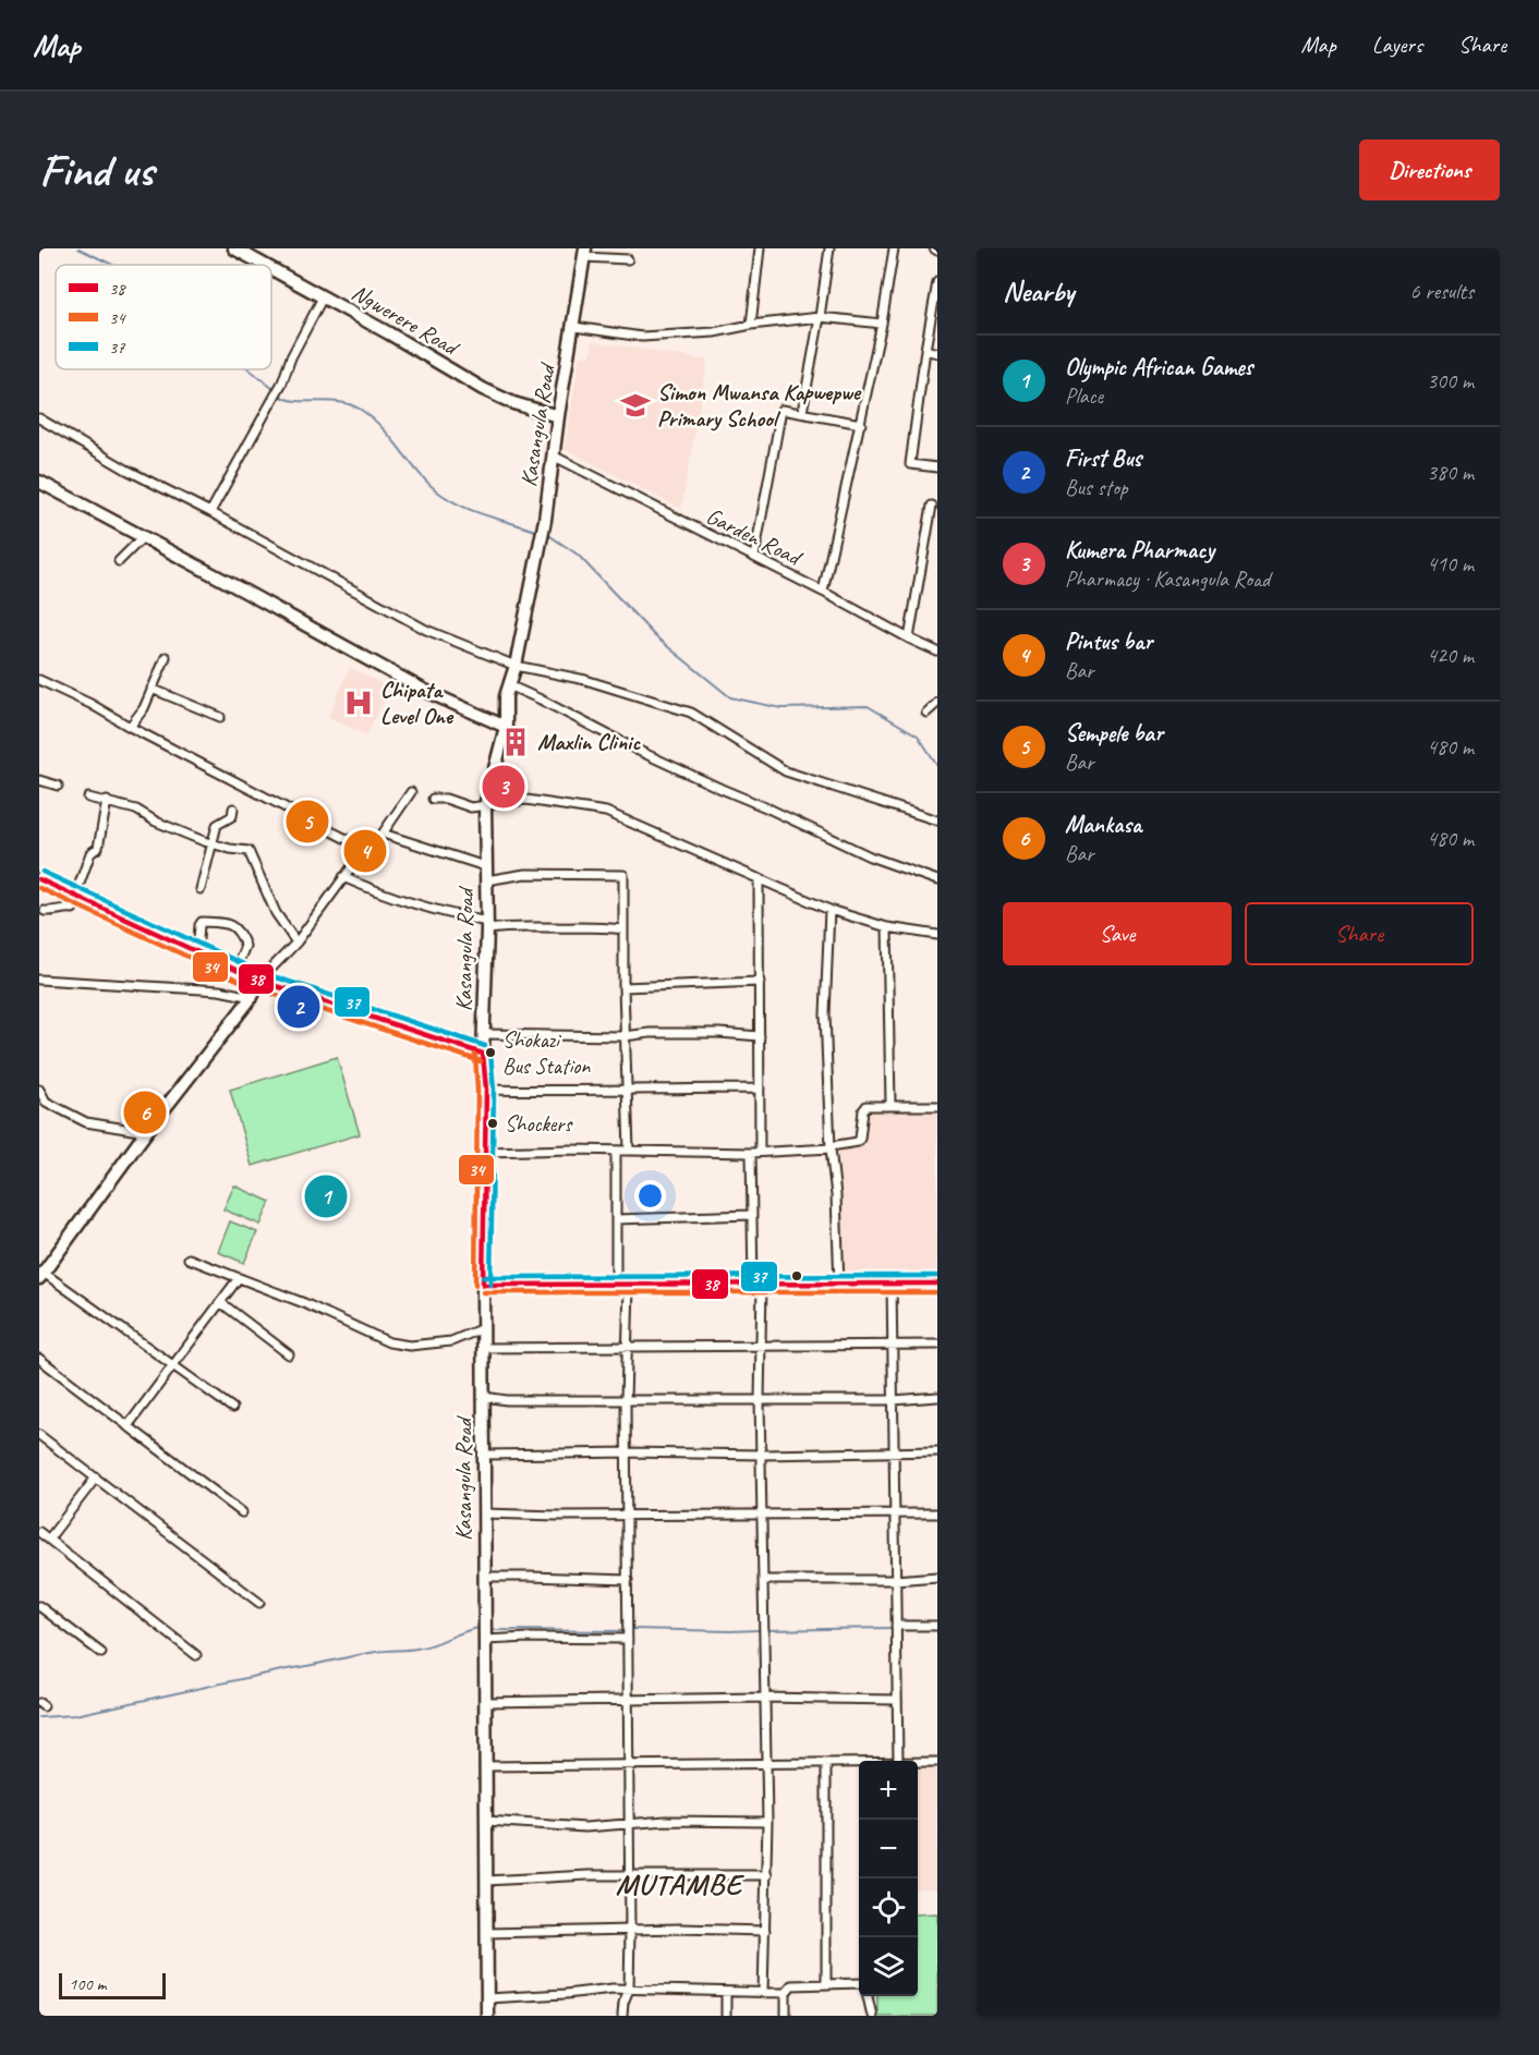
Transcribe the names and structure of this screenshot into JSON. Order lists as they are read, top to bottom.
{
  "streets": {
    "main road": ["Ngwerere Road", "Kasangula Road"],
    "street": ["Garden Road"]
  },
  "crossings": [
    ["Ngwerere Road", "Kasangula Road"],
    ["Kasangula Road", "Garden Road"]
  ],
  "districts": ["MUTAMBE"],
  "places": {
    "school or university": ["Simon Mwansa Kapwepwe Primary School"],
    "hospital": ["Chipata Level One"],
    "building": ["Maxlin Clinic"],
    "other": ["Shokazi Bus Station", "Shockers"]
  },
  "lines": ["transit line 37", "transit line 38", "transit line 34"],
  "legend": ["38", "34", "37"],
  "scale_bar": "100 m",
  "page": {
    "header": "Map",
    "nav": ["Map", "Layers", "Share"],
    "buttons": [
      "Directions",
      ["Save", "Share"]
    ],
    "title": "Find us",
    "heading": ["Nearby", "6 results"],
    "list": [
      {
        "mark": "1",
        "name": "Olympic African Games",
        "note": "Place",
        "value": "300 m"
      },
      {
        "mark": "2",
        "name": "First Bus",
        "note": "Bus stop",
        "value": "380 m"
      },
      {
        "mark": "3",
        "name": "Kumera Pharmacy",
        "note": "Pharmacy · Kasangula Road",
        "value": "410 m"
      },
      {
        "mark": "4",
        "name": "Pintus bar",
        "note": "Bar",
        "value": "420 m"
      },
      {
        "mark": "5",
        "name": "Sempele bar",
        "note": "Bar",
        "value": "480 m"
      },
      {
        "mark": "6",
        "name": "Mankasa",
        "note": "Bar",
        "value": "480 m"
      }
    ],
    "pins": [
      "3",
      "5",
      "4",
      "2",
      "6",
      "1"
    ],
    "map_buttons": ["+", "−"],
    "scale": "100 m"
  }
}
